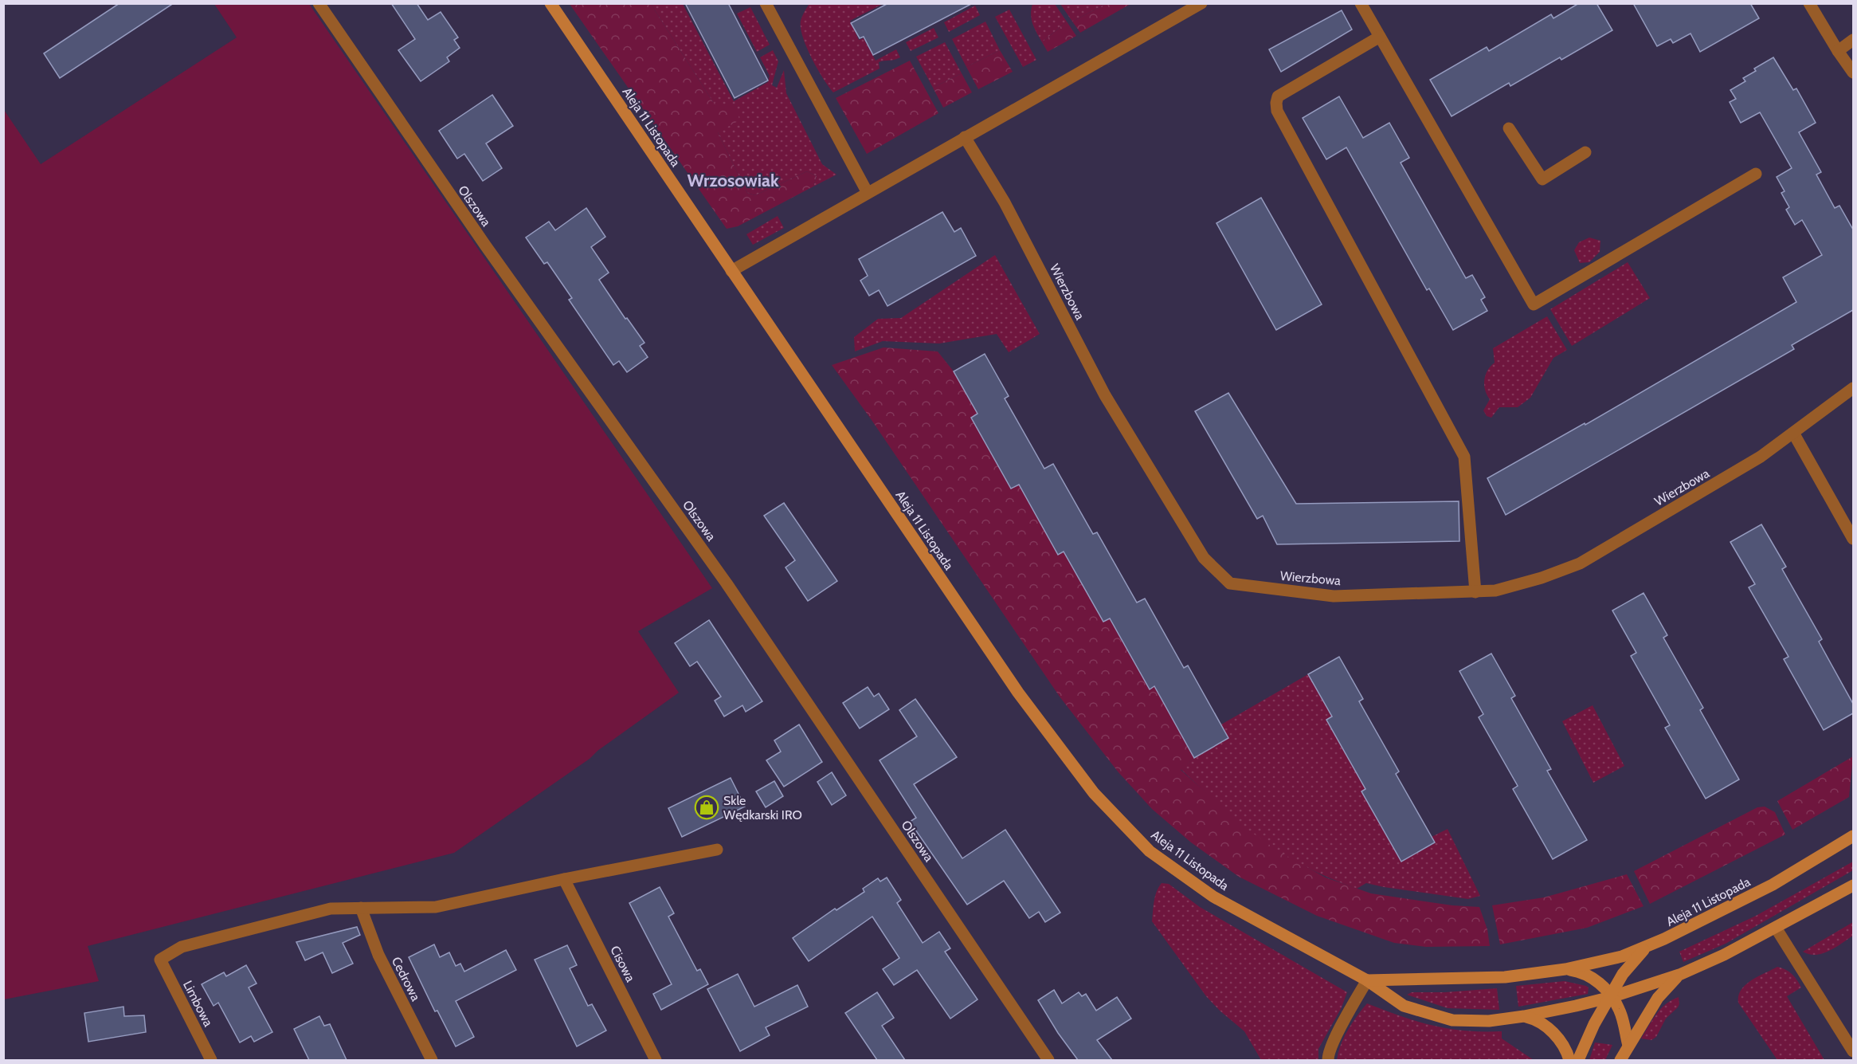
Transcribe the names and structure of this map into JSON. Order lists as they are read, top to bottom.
{
  "streets": {
    "street": [
      "Aleja 11 Listopada",
      "Olszowa",
      "Wierzbowa",
      "Cisowa",
      "Cedrowa",
      "Limbowa"
    ]
  },
  "crossings": [
    ["Cedrowa", "Limbowa"]
  ],
  "districts": ["Wrzosowiak"],
  "places": {
    "shop": ["Skle Wędkarski IRO"]
  }
}
